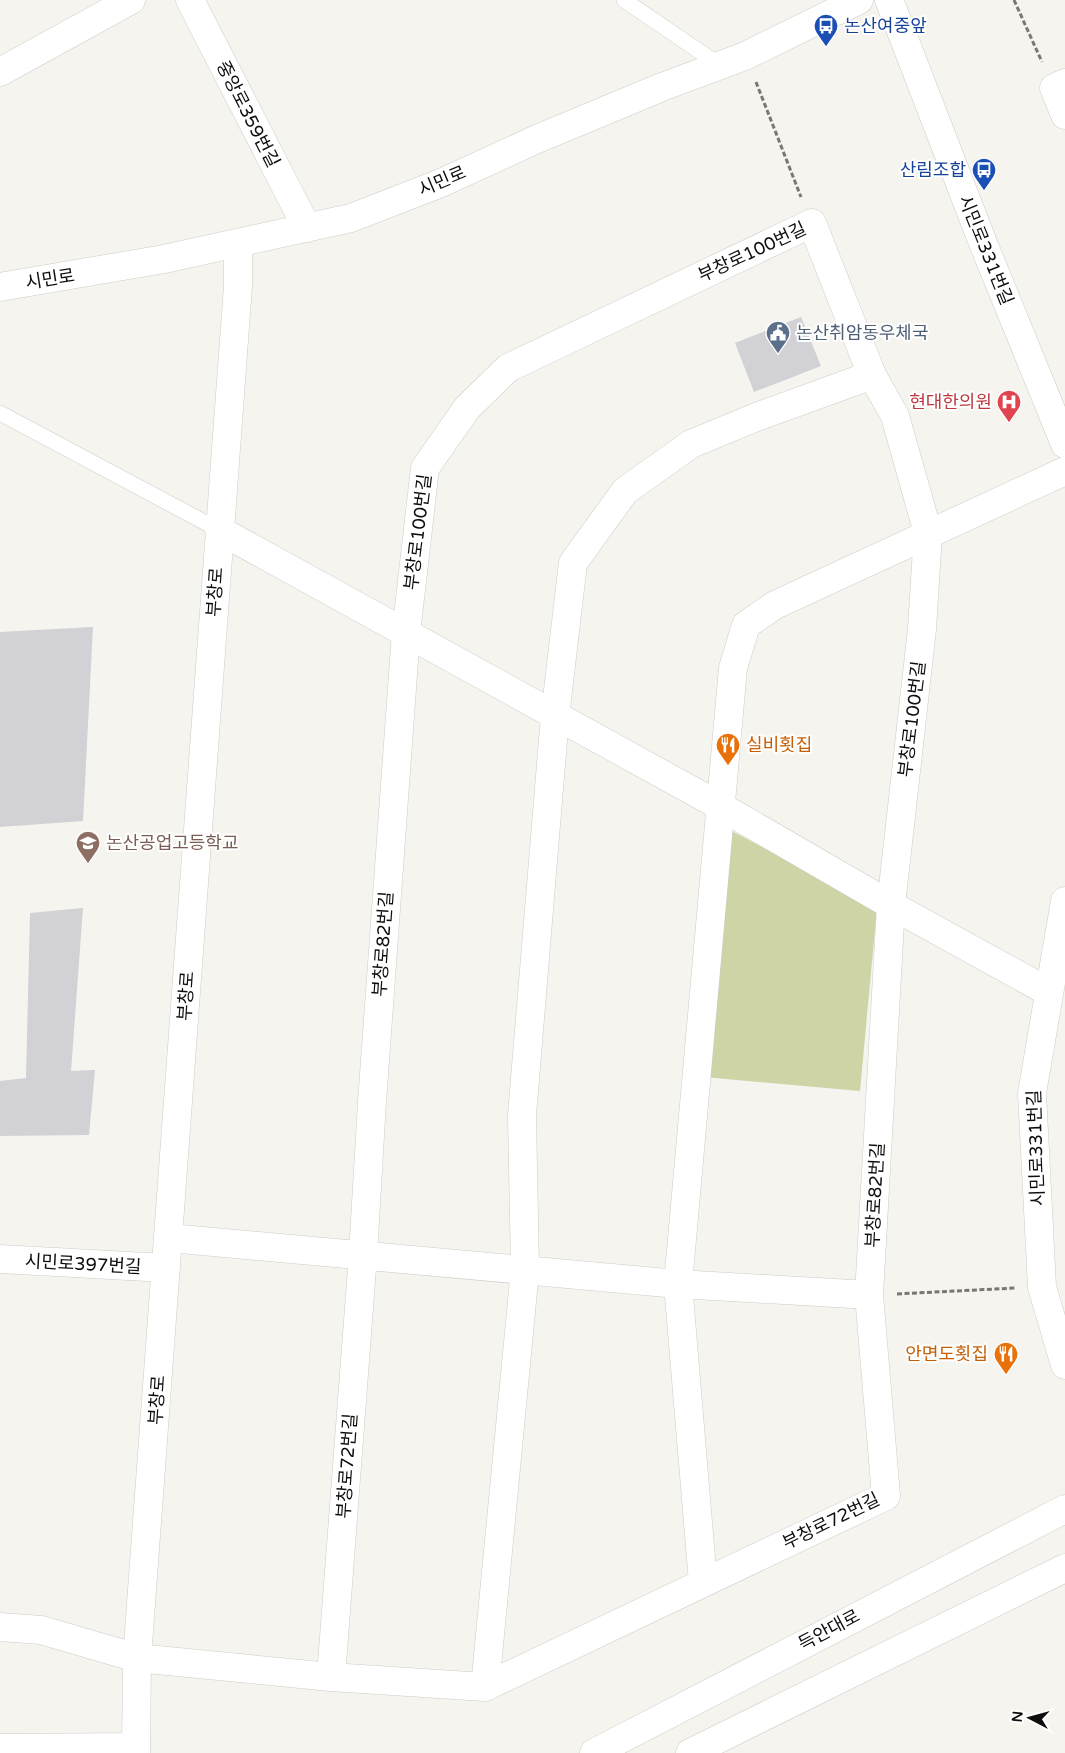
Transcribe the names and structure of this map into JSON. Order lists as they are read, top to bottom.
{
  "streets": {
    "street": [
      "중앙로359번길",
      "시민로",
      "시민로331번길",
      "부창로100번길",
      "부창로",
      "부창로82번길",
      "시민로397번길",
      "부창로72번길",
      "득안대로"
    ]
  },
  "crossings": [
    ["중앙로359번길", "시민로"],
    ["시민로", "부창로"],
    ["부창로100번길", "부창로82번길"],
    ["부창로", "시민로397번길"],
    ["부창로", "부창로72번길"],
    ["부창로82번길", "부창로72번길"]
  ],
  "places": {
    "bus stop": ["논산여중앞", "산림조합"],
    "public building": ["논산취암동우체국"],
    "hospital": ["현대한의원"],
    "restaurant": ["실비횟집", "안면도횟집"],
    "school or university": ["논산공업고등학교"]
  },
  "north": "left"
}
